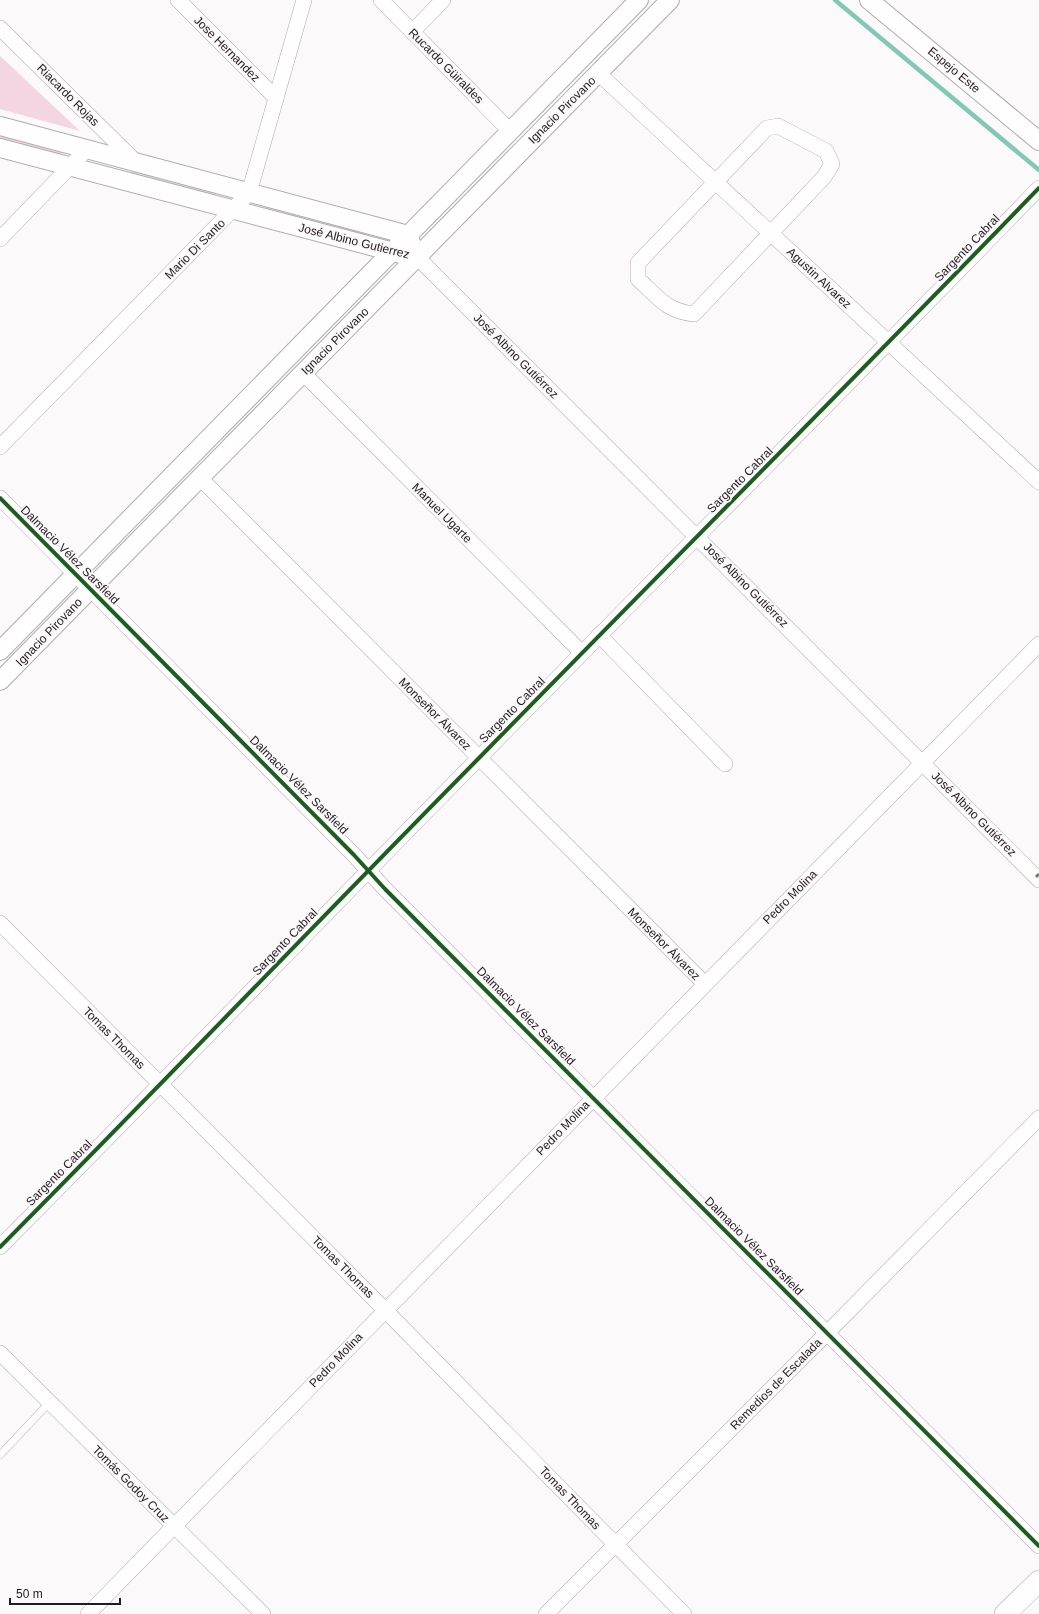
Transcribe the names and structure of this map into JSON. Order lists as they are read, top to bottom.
{
  "streets": {
    "street": [
      "Jose Hernandez",
      "Rucardo Güiraldes",
      "Espejo Este",
      "Riacardo Rojas",
      "Ignacio Pirovano",
      "José Albino Gutierrez",
      "Sargento Cabral",
      "Mario Di Santo",
      "Agustin Alvarez",
      "José Albino Gutiérrez",
      "Manuel Ugarte",
      "Dalmacio Vélez Sarsfield",
      "Monseñor Álvarez",
      "Pedro Molina",
      "Tomas Thomas",
      "Remedios de Escalada",
      "Tomás Godoy Cruz"
    ]
  },
  "crossings": [
    ["Jose Hernandez", "Mario Di Santo"],
    ["Rucardo Güiraldes", "Ignacio Pirovano"],
    ["Riacardo Rojas", "José Albino Gutierrez"],
    ["Ignacio Pirovano", "José Albino Gutierrez"],
    ["Ignacio Pirovano", "Agustin Alvarez"],
    ["Ignacio Pirovano", "José Albino Gutiérrez"],
    ["Ignacio Pirovano", "Manuel Ugarte"],
    ["Ignacio Pirovano", "Dalmacio Vélez Sarsfield"],
    ["Ignacio Pirovano", "Monseñor Álvarez"],
    ["José Albino Gutierrez", "Mario Di Santo"],
    ["José Albino Gutierrez", "José Albino Gutiérrez"],
    ["Sargento Cabral", "Agustin Alvarez"],
    ["Sargento Cabral", "José Albino Gutiérrez"],
    ["Sargento Cabral", "Manuel Ugarte"],
    ["Sargento Cabral", "Dalmacio Vélez Sarsfield"],
    ["Sargento Cabral", "Monseñor Álvarez"],
    ["Sargento Cabral", "Tomas Thomas"],
    ["José Albino Gutiérrez", "Pedro Molina"],
    ["Dalmacio Vélez Sarsfield", "Pedro Molina"],
    ["Dalmacio Vélez Sarsfield", "Remedios de Escalada"],
    ["Monseñor Álvarez", "Pedro Molina"],
    ["Pedro Molina", "Tomas Thomas"],
    ["Pedro Molina", "Tomás Godoy Cruz"],
    ["Tomas Thomas", "Remedios de Escalada"]
  ],
  "scale_bar": "50 m"
}
